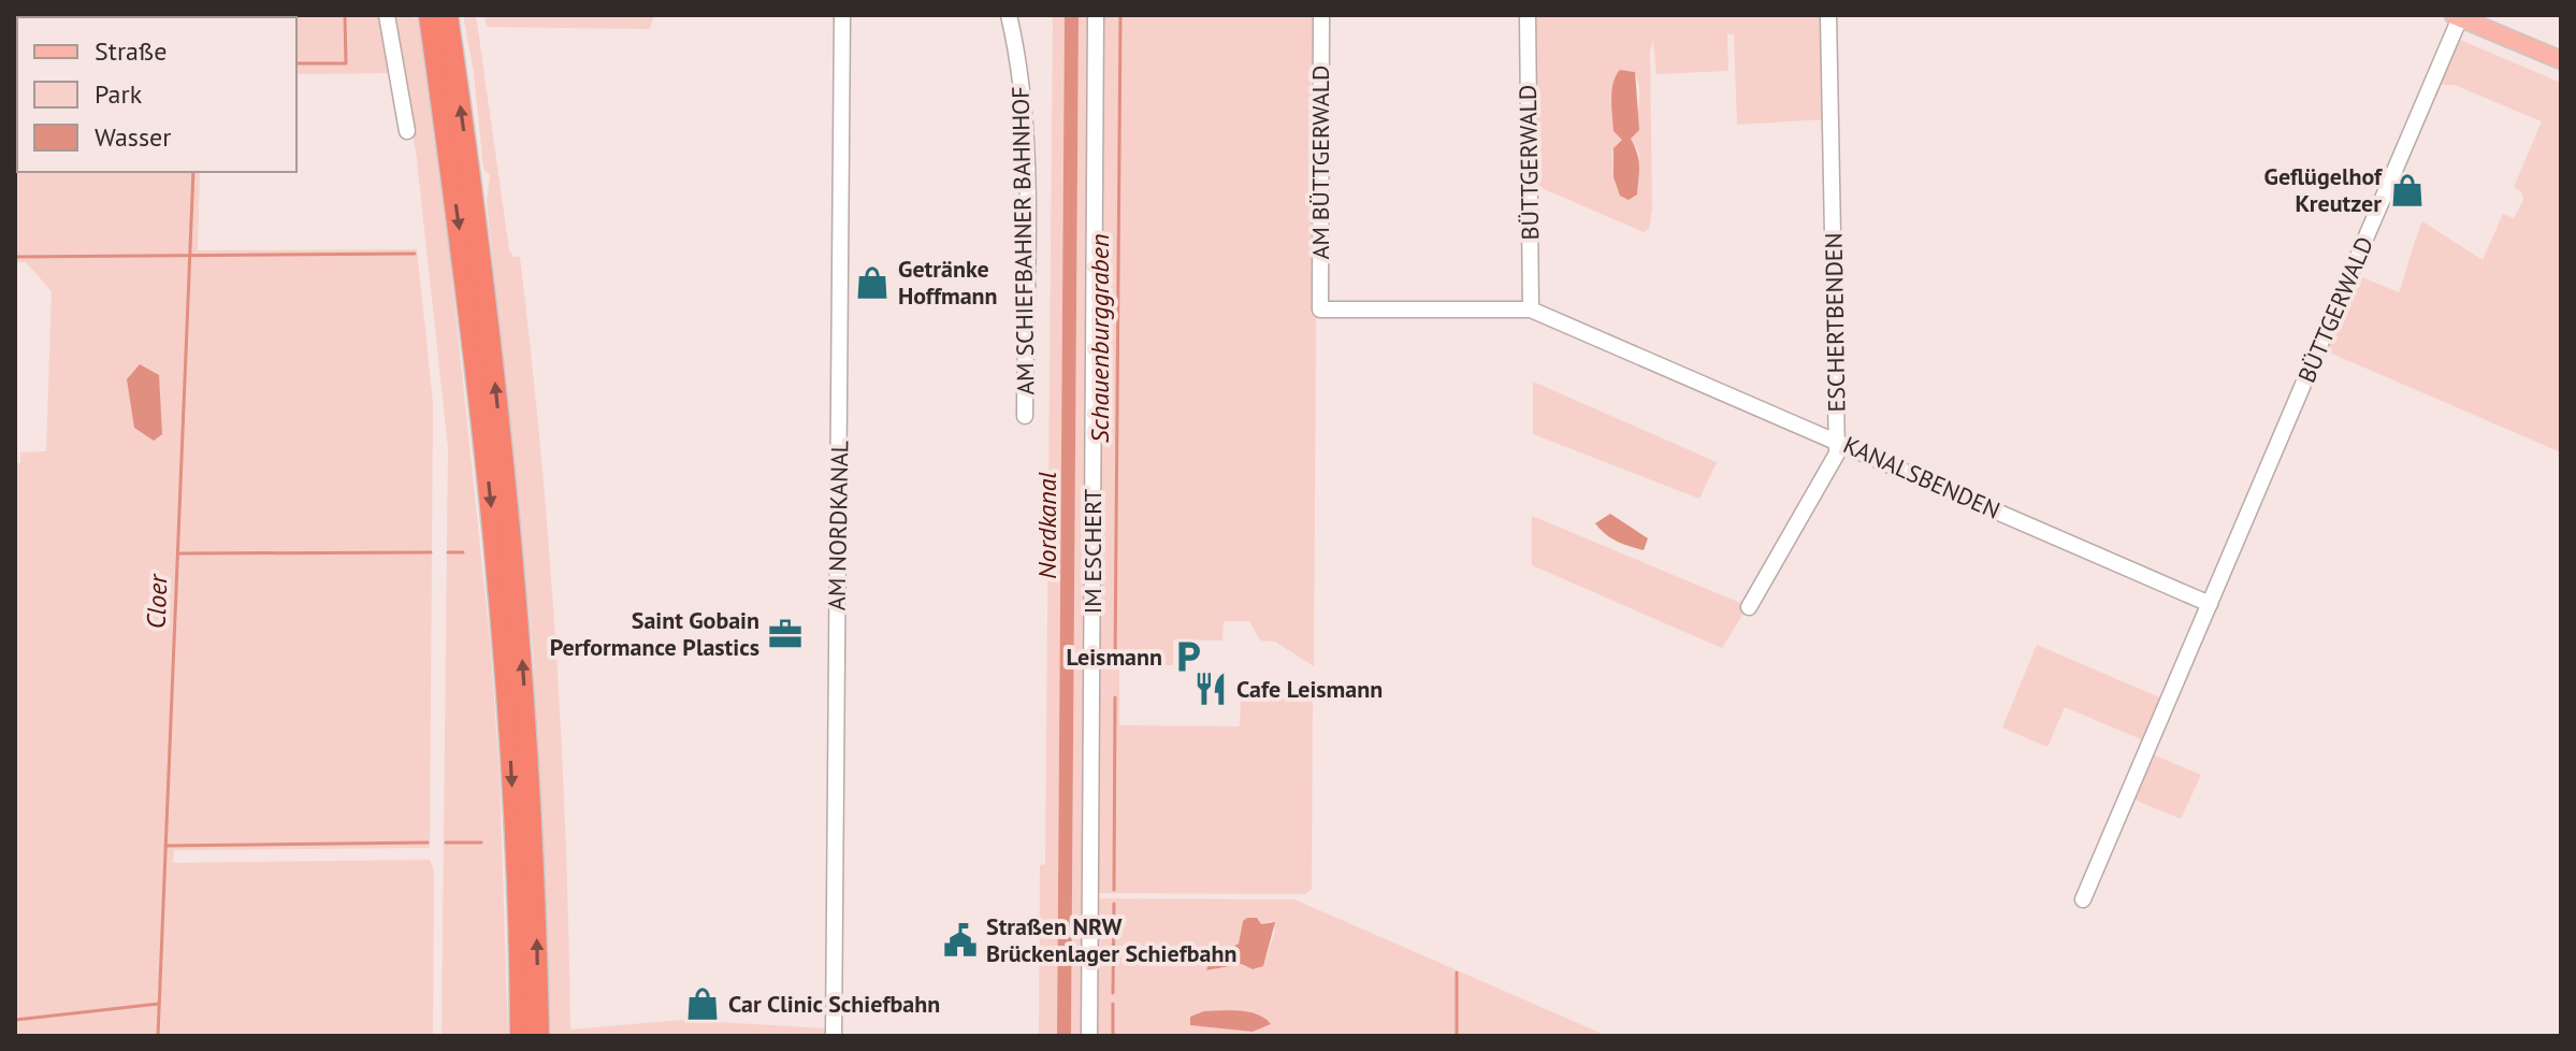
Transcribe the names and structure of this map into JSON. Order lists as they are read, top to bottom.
{
  "streets": {
    "street": [
      "AM BÜTTGERWALD",
      "BÜTTGERWALD",
      "AM SCHIEFBAHNER BAHNHOF",
      "ESCHERTBENDEN",
      "KANALSBENDEN",
      "AM NORDKANAL",
      "IM ESCHERT"
    ]
  },
  "crossings": [
    ["AM BÜTTGERWALD", "KANALSBENDEN"],
    ["BÜTTGERWALD", "KANALSBENDEN"],
    ["ESCHERTBENDEN", "KANALSBENDEN"]
  ],
  "water": ["Schauenburggraben", "Nordkanal", "Cloer"],
  "places": {
    "shop": ["Geflügelhof Kreutzer", "Getränke Hoffmann", "Car Clinic Schiefbahn"],
    "office": ["Saint Gobain Performance Plastics"],
    "parking": ["Leismann"],
    "restaurant": ["Cafe Leismann"],
    "public building": ["Straßen NRW Brückenlager Schiefbahn"]
  },
  "legend": ["Straße", "Park", "Wasser"]
}
